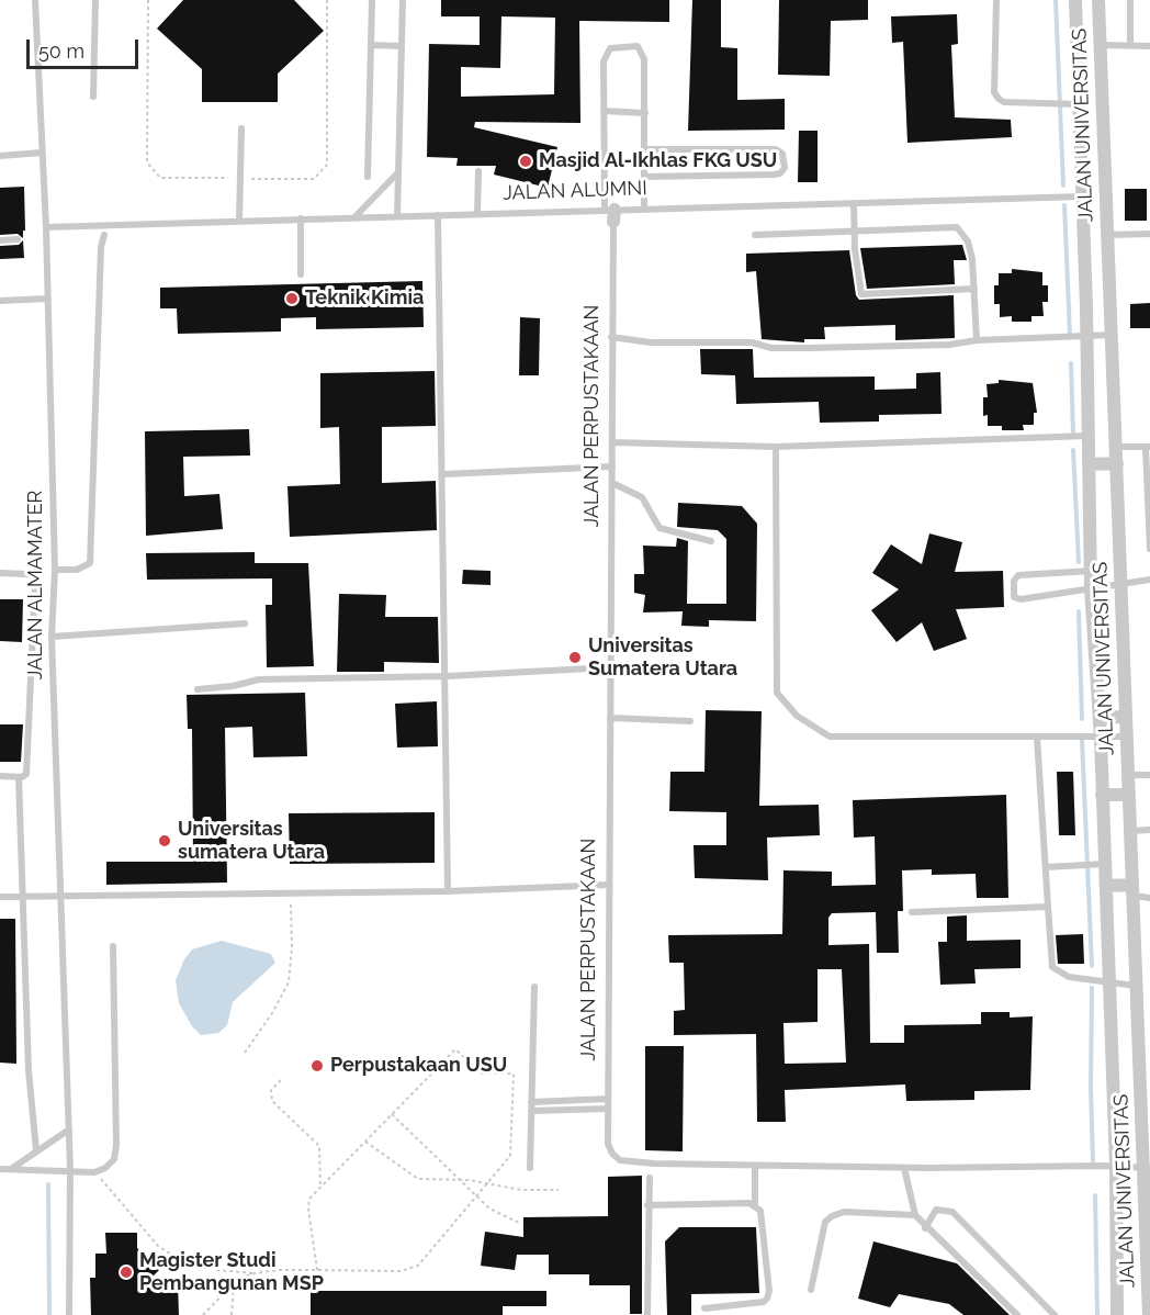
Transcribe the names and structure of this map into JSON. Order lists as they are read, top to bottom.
{
  "streets": {
    "street": ["JALAN UNIVERSITAS", "JALAN ALUMNI"],
    "lane": ["JALAN PERPUSTAKAAN", "JALAN ALMAMATER"]
  },
  "crossings": [
    ["JALAN UNIVERSITAS", "JALAN ALUMNI"],
    ["JALAN UNIVERSITAS", "JALAN PERPUSTAKAAN"],
    ["JALAN ALUMNI", "JALAN PERPUSTAKAAN"],
    ["JALAN ALUMNI", "JALAN ALMAMATER"]
  ],
  "places": [
    "Masjid Al-Ikhlas FKG USU",
    "Teknik Kimia",
    "Universitas Sumatera Utara",
    "Universitas sumatera Utara",
    "Perpustakaan USU",
    "Magister Studi Pembangunan MSP"
  ],
  "scale_bar": "50 m"
}
